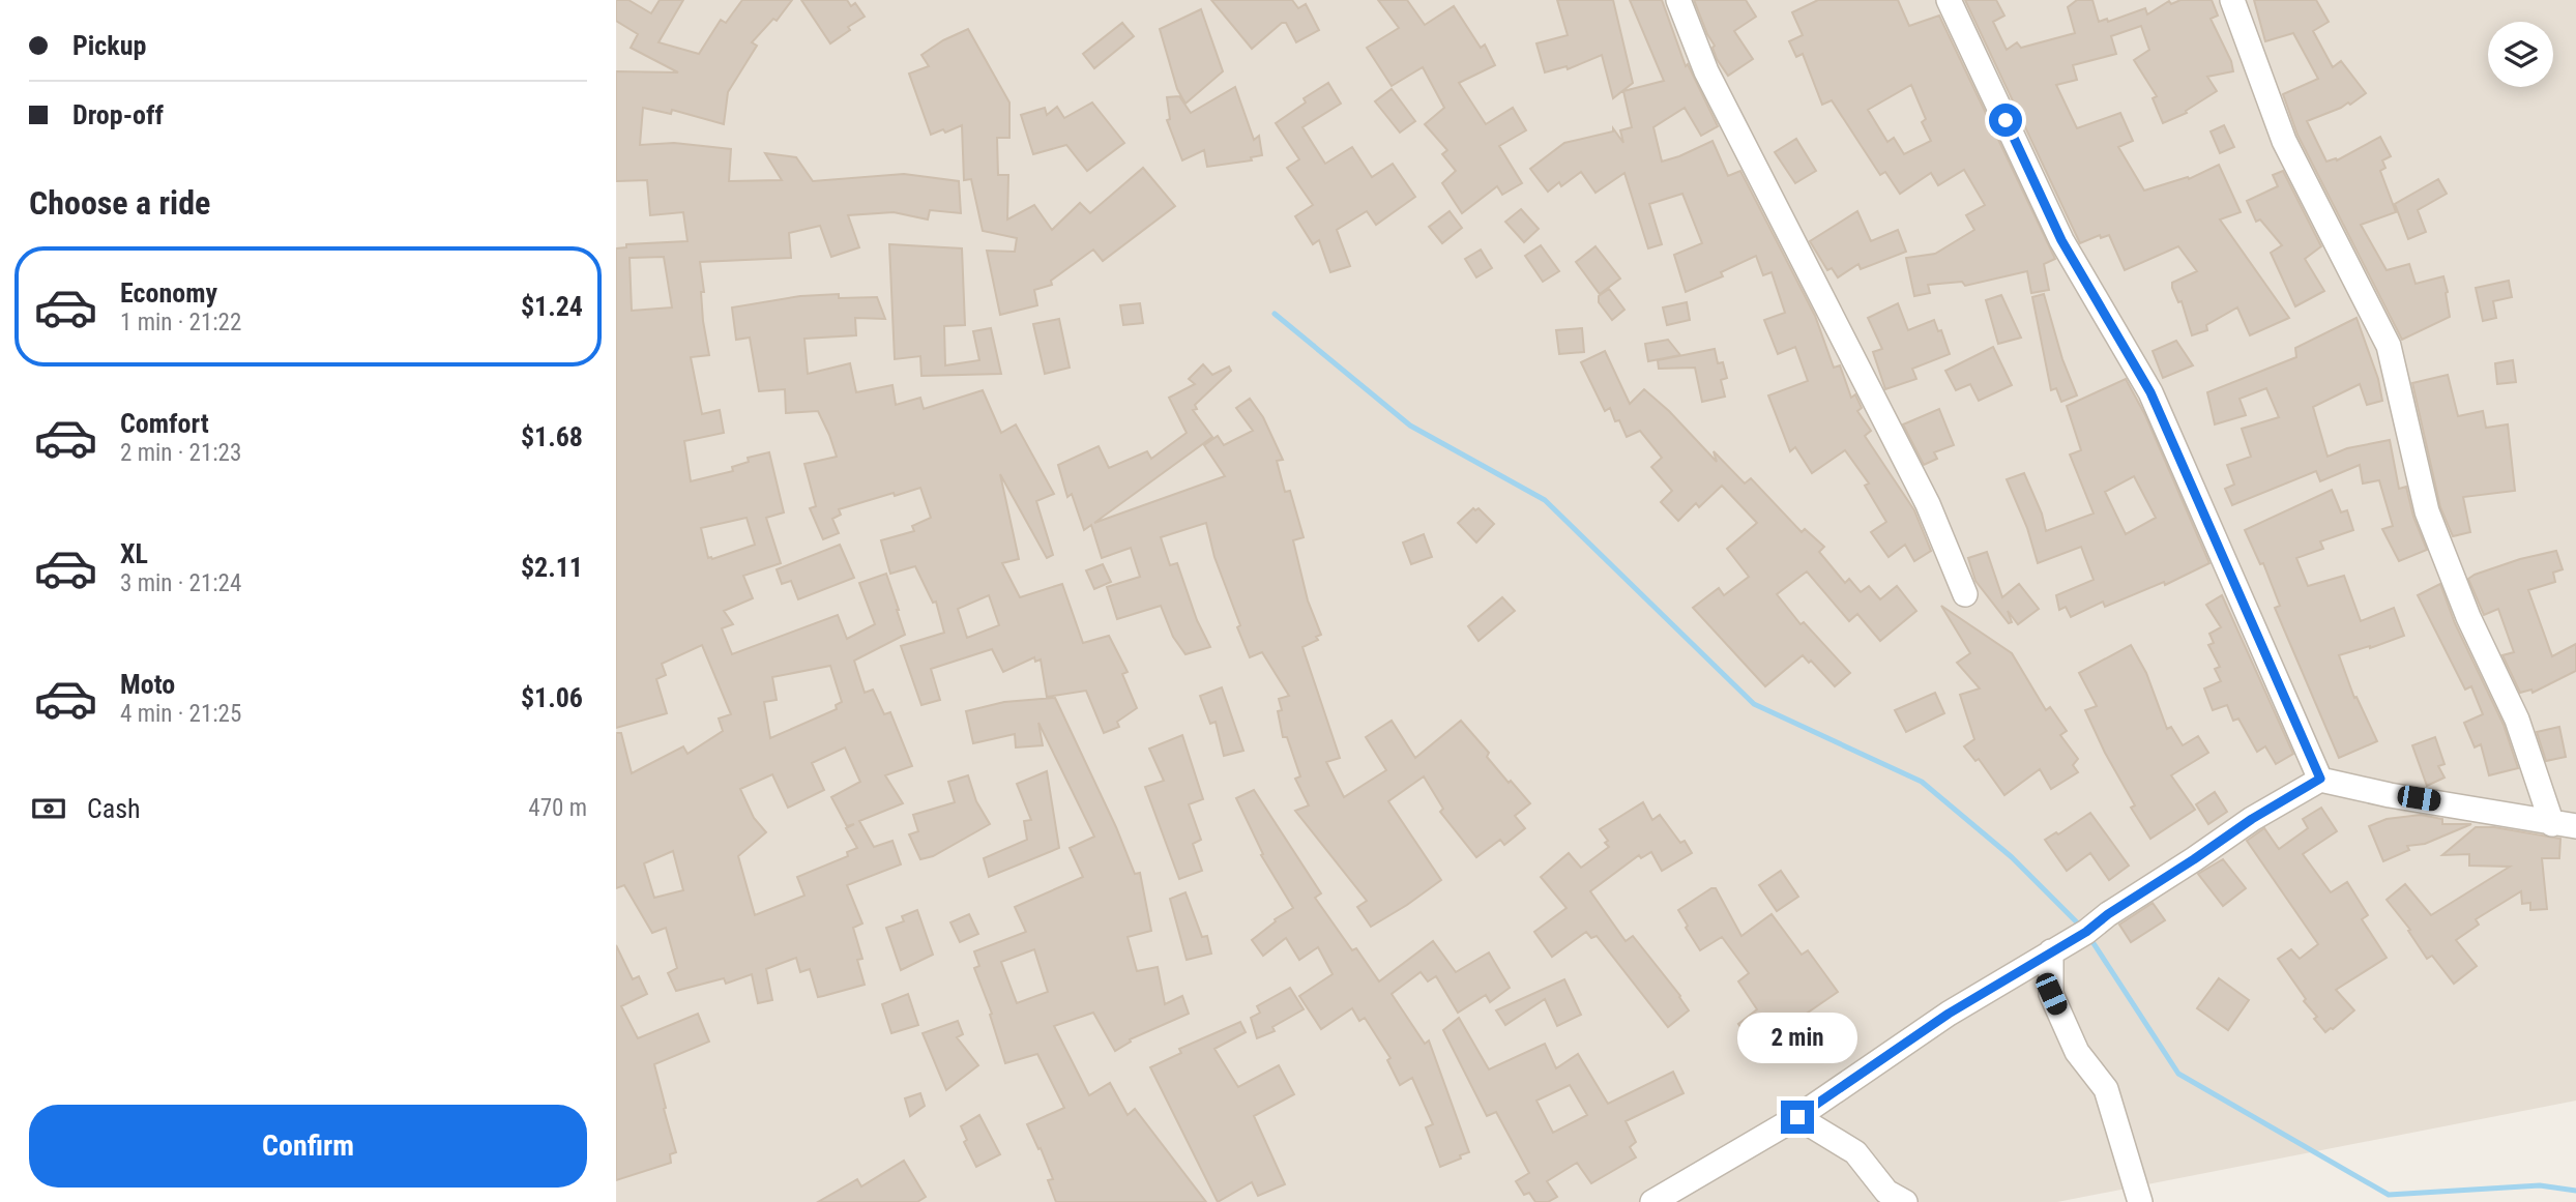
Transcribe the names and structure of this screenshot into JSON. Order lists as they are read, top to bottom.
{
  "page": {
    "banner": ["Pickup", "Drop-off"],
    "heading": "Choose a ride",
    "list": [
      {
        "name": "Economy",
        "note": "1 min · 21:22",
        "value": "$1.24"
      },
      {
        "name": "Comfort",
        "note": "2 min · 21:23",
        "value": "$1.68"
      },
      {
        "name": "XL",
        "note": "3 min · 21:24",
        "value": "$2.11"
      },
      {
        "name": "Moto",
        "note": "4 min · 21:25",
        "value": "$1.06"
      }
    ],
    "pay": ["Cash", "470 m"],
    "bubble": "2 min",
    "buttons": "Confirm"
  }
}
